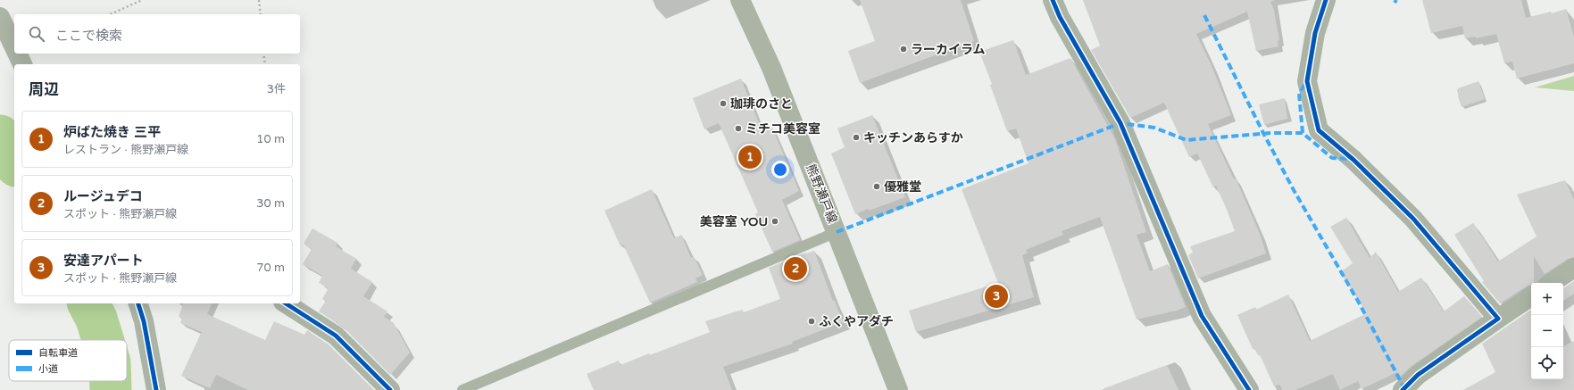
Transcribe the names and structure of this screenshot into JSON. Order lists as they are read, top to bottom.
{
  "streets": {
    "main road": ["熊野瀬戸線"]
  },
  "places": [
    "ラーカイラム",
    "珈琲のさと",
    "ミチコ美容室",
    "キッチンあらすか",
    "優雅堂",
    "美容室 YOU",
    "ふくやアダチ"
  ],
  "legend": ["自転車道", "小道"],
  "page": {
    "search": "ここで検索",
    "heading": ["周辺", "3件"],
    "list": [
      {
        "mark": "1",
        "name": "炉ばた焼き 三平",
        "note": "レストラン · 熊野瀬戸線",
        "value": "10 m"
      },
      {
        "mark": "2",
        "name": "ルージュデコ",
        "note": "スポット · 熊野瀬戸線",
        "value": "30 m"
      },
      {
        "mark": "3",
        "name": "安達アパート",
        "note": "スポット · 熊野瀬戸線",
        "value": "70 m"
      }
    ],
    "pins": ["1", "2", "3"],
    "map_buttons": ["+", "−"]
  }
}
